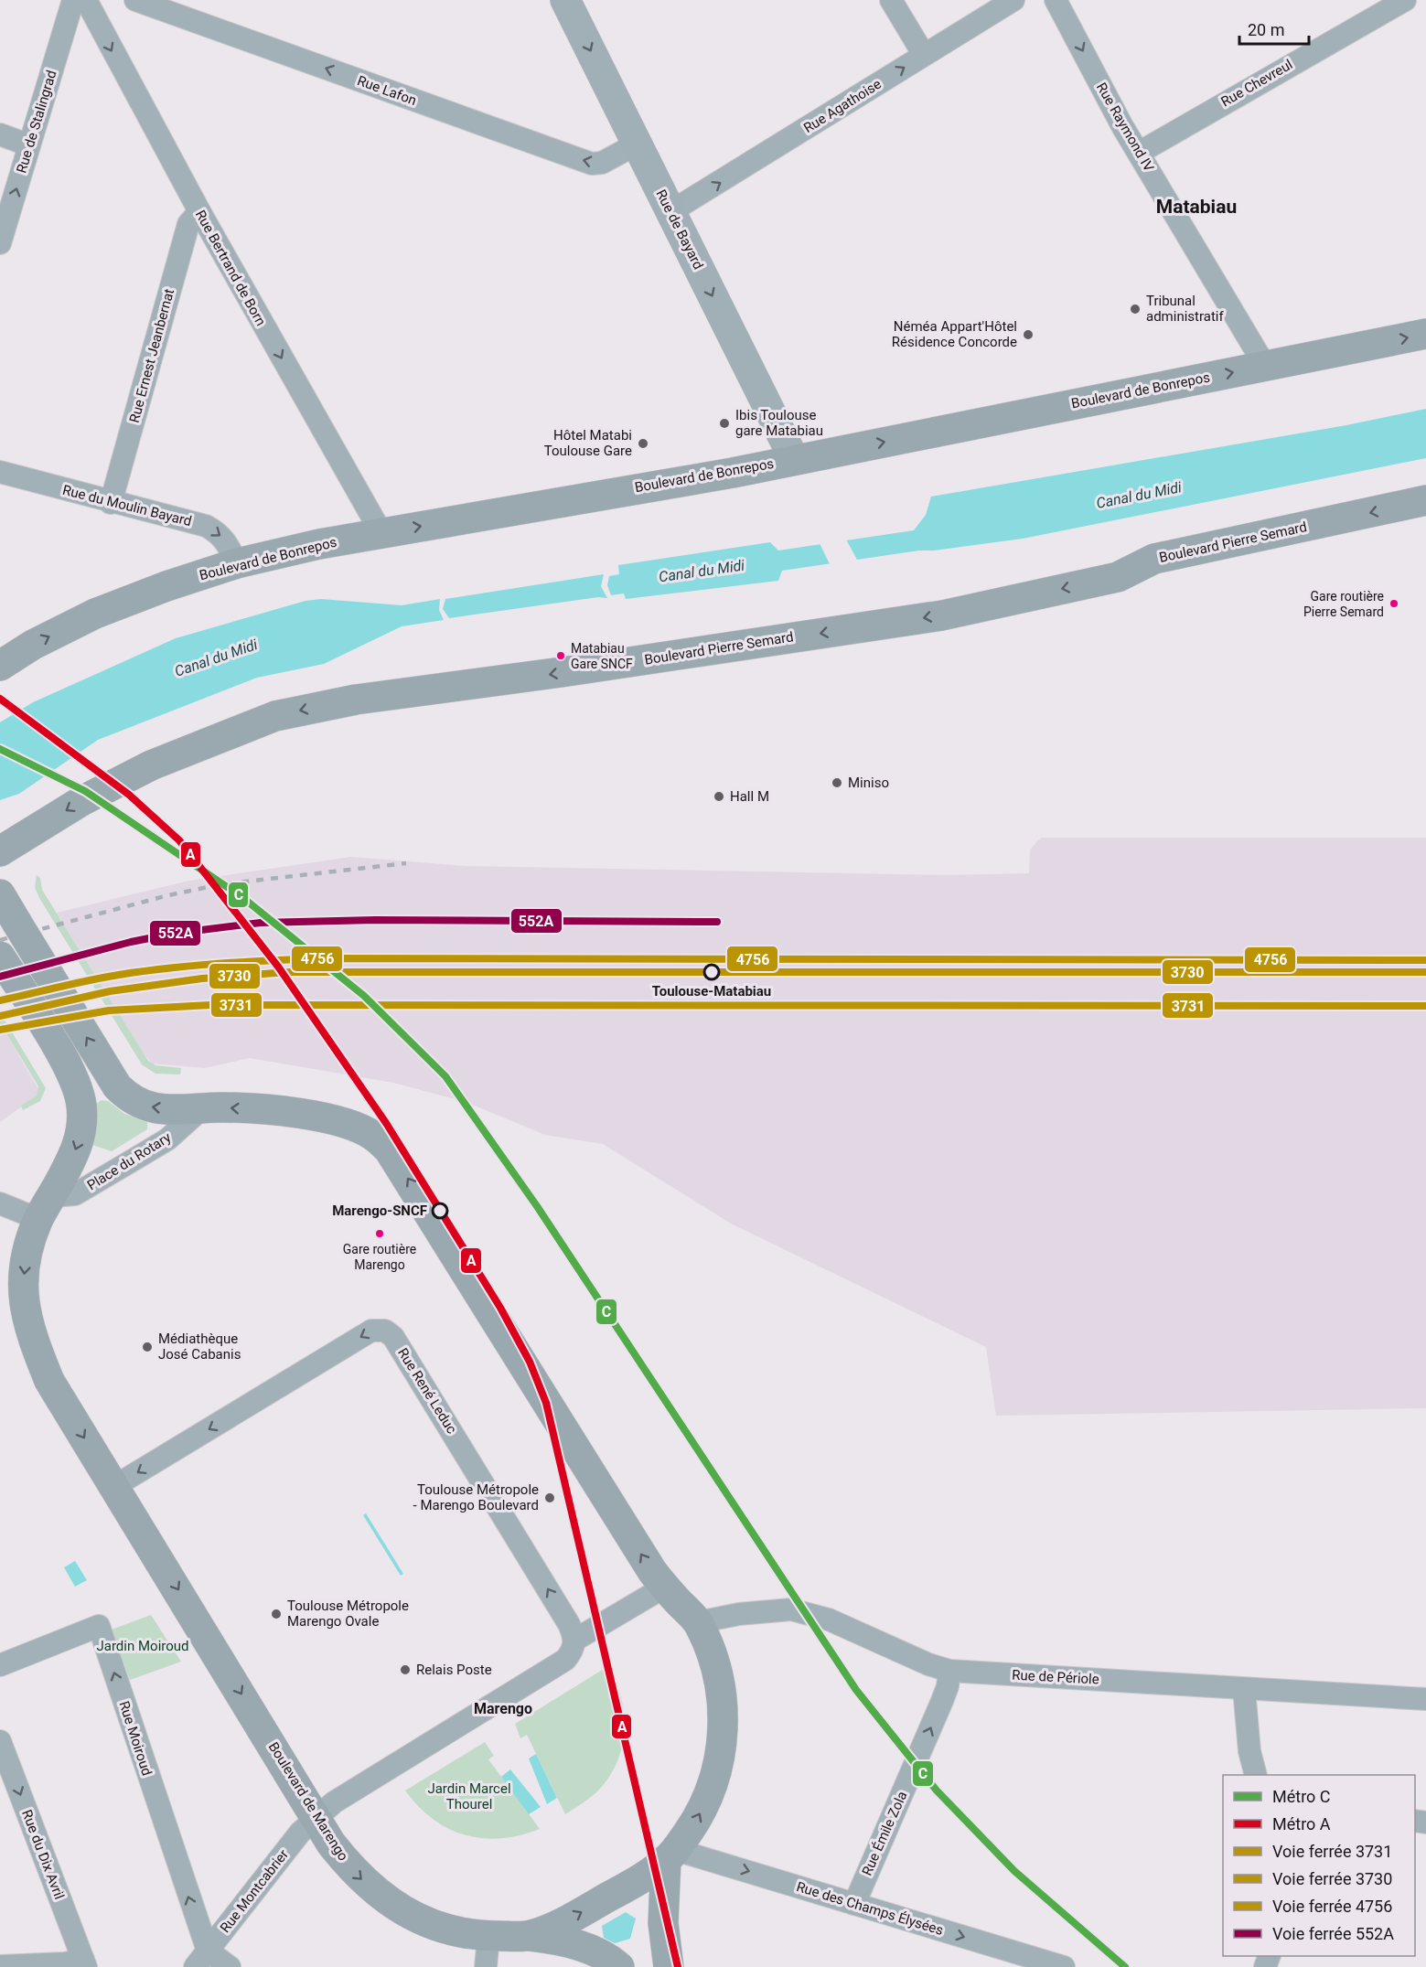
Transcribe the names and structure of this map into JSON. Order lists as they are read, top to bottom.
{
  "streets": {
    "main road": [
      "Boulevard de Bonrepos",
      "Boulevard Pierre Semard",
      "Place du Rotary",
      "Boulevard de Marengo"
    ],
    "street": [
      "Rue Chevreul",
      "Rue Lafon",
      "Rue Agathoise",
      "Rue de Stalingrad",
      "Rue Raymond IV",
      "Rue de Bayard",
      "Rue Bertrand de Born",
      "Rue Ernest Jeanbernat",
      "Rue du Moulin Bayard",
      "Rue René Leduc",
      "Rue de Périole",
      "Rue Moiroud",
      "Rue Émile Zola",
      "Rue du Dix Avril",
      "Rue Montcabrier",
      "Rue des Champs Élysées"
    ]
  },
  "crossings": [
    ["Rue Chevreul", "Rue Raymond IV"],
    ["Rue Lafon", "Rue de Bayard"],
    ["Rue Agathoise", "Rue de Bayard"],
    ["Rue Raymond IV", "Boulevard de Bonrepos"],
    ["Rue de Bayard", "Boulevard de Bonrepos"],
    ["Rue Bertrand de Born", "Rue Ernest Jeanbernat"],
    ["Rue Bertrand de Born", "Boulevard de Bonrepos"],
    ["Rue Ernest Jeanbernat", "Rue du Moulin Bayard"],
    ["Boulevard de Bonrepos", "Rue du Moulin Bayard"],
    ["Place du Rotary", "Boulevard de Marengo"],
    ["Rue René Leduc", "Boulevard de Marengo"],
    ["Rue de Périole", "Boulevard de Marengo"],
    ["Rue de Périole", "Rue Émile Zola"],
    ["Rue Moiroud", "Rue Montcabrier"],
    ["Boulevard de Marengo", "Rue Montcabrier"],
    ["Boulevard de Marengo", "Rue des Champs Élysées"],
    ["Rue Émile Zola", "Rue des Champs Élysées"]
  ],
  "one_way": [
    "Rue Lafon",
    "Rue Agathoise",
    "Rue de Stalingrad",
    "Rue Raymond IV",
    "Rue de Bayard",
    "Rue Bertrand de Born",
    "Boulevard de Bonrepos",
    "Rue du Moulin Bayard",
    "Boulevard Pierre Semard",
    "Place du Rotary",
    "Rue Émile Zola",
    "Rue du Dix Avril",
    "Rue des Champs Élysées"
  ],
  "districts": ["Matabiau", "Marengo"],
  "water": ["Canal du Midi"],
  "parks": ["Jardin Moiroud", "Jardin Marcel Thourel"],
  "places": [
    "Tribunal administratif",
    "Néméa Appart'Hôtel Résidence Concorde",
    "Ibis Toulouse gare Matabiau",
    "Hôtel Matabi Toulouse Gare",
    "Gare routière Pierre Semard",
    "Matabiau Gare SNCF",
    "Miniso",
    "Hall M",
    "Toulouse-Matabiau",
    "Marengo-SNCF",
    "Gare routière Marengo",
    "Médiathèque José Cabanis",
    "Toulouse Métropole - Marengo Boulevard",
    "Toulouse Métropole Marengo Ovale",
    "Relais Poste"
  ],
  "lines": [
    "metro line A",
    "metro line C",
    "rail line 552A",
    "rail line 4756",
    "rail line 3730",
    "rail line 3731"
  ],
  "legend": [
    "Métro C",
    "Métro A",
    "Voie ferrée 3731",
    "Voie ferrée 3730",
    "Voie ferrée 4756",
    "Voie ferrée 552A"
  ],
  "scale_bar": "20 m"
}
